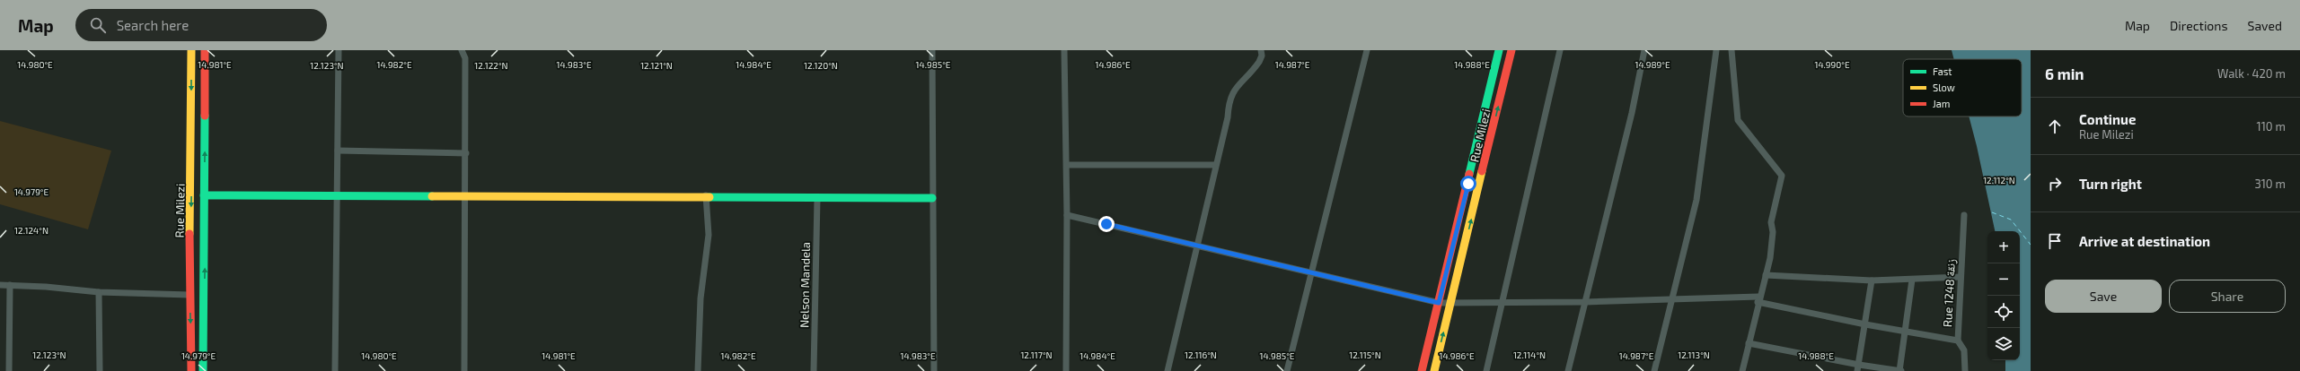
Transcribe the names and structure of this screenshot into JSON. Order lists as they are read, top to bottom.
{
  "streets": {
    "street": ["Rue Milezi", "Nelson Mandela", "Rue 1248 زنقة"]
  },
  "legend": ["Fast", "Slow", "Jam"],
  "page": {
    "header": "Map",
    "search": "Search here",
    "nav": ["Map", "Directions", "Saved"],
    "heading": ["6 min", "Walk · 420 m"],
    "list": [
      ["Continue", "Rue Milezi", "110 m"],
      ["Turn right", "310 m"],
      "Arrive at destination"
    ],
    "map_buttons": ["+", "−"],
    "buttons": ["Save", "Share"]
  },
  "coordinates": [
    "14.980°E",
    "14.981°E",
    "14.982°E",
    "14.983°E",
    "14.984°E",
    "14.988°E",
    "14.990°E",
    "14.985°E",
    "14.986°E",
    "14.987°E",
    "14.989°E",
    "12.123°N",
    "12.122°N",
    "12.121°N",
    "12.120°N",
    "12.112°N",
    "14.979°E",
    "12.124°N",
    "12.117°N",
    "12.116°N",
    "12.115°N",
    "12.114°N",
    "12.113°N"
  ]
}
